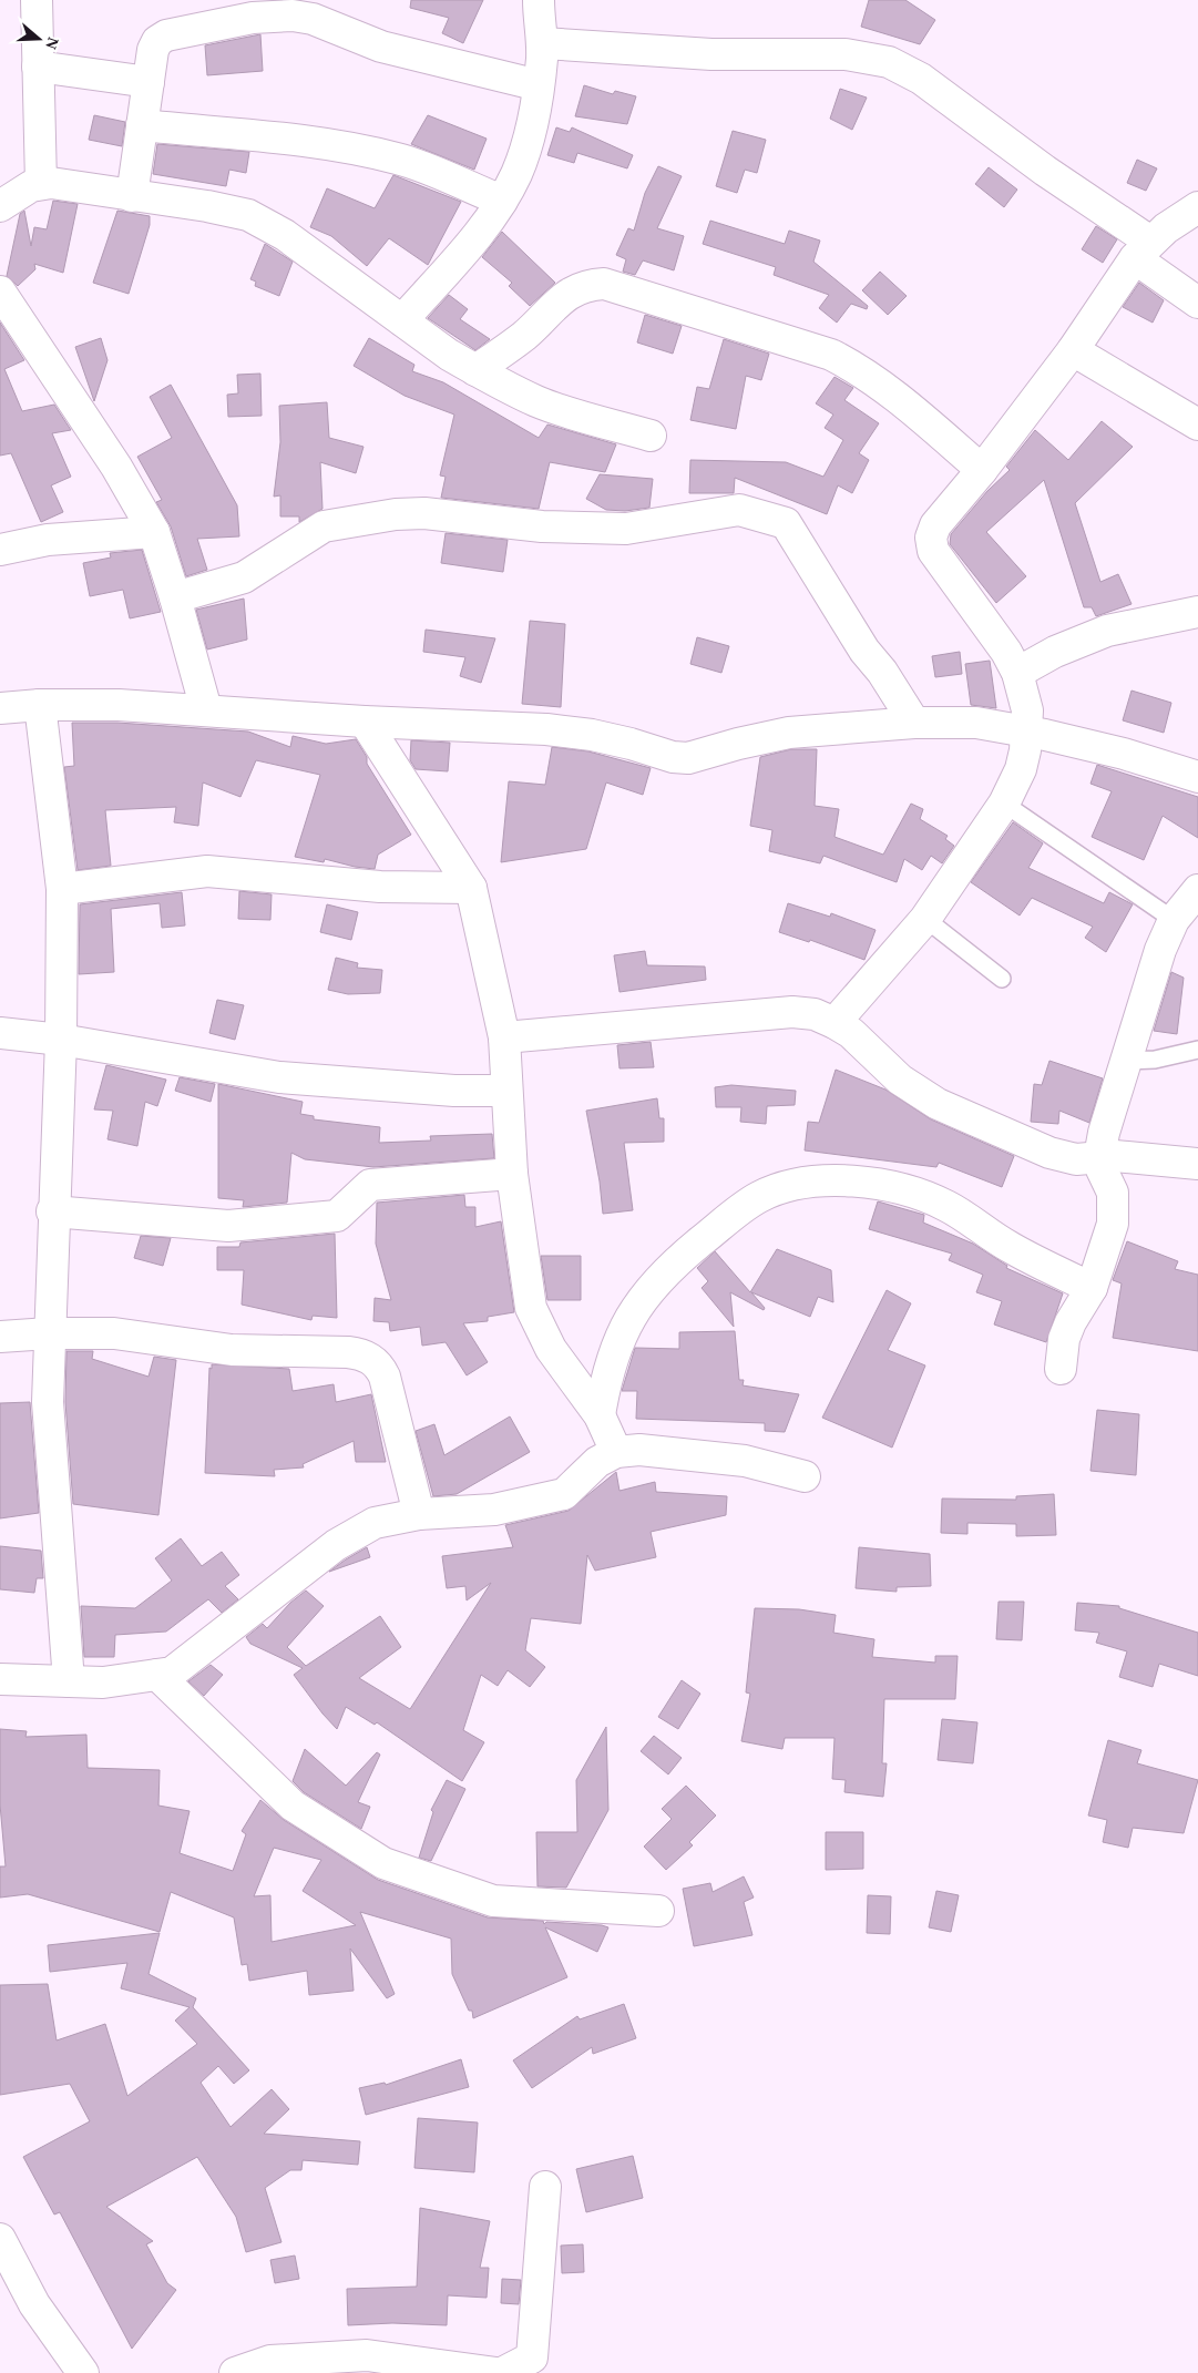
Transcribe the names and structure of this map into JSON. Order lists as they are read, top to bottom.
{
  "north": "right"
}
